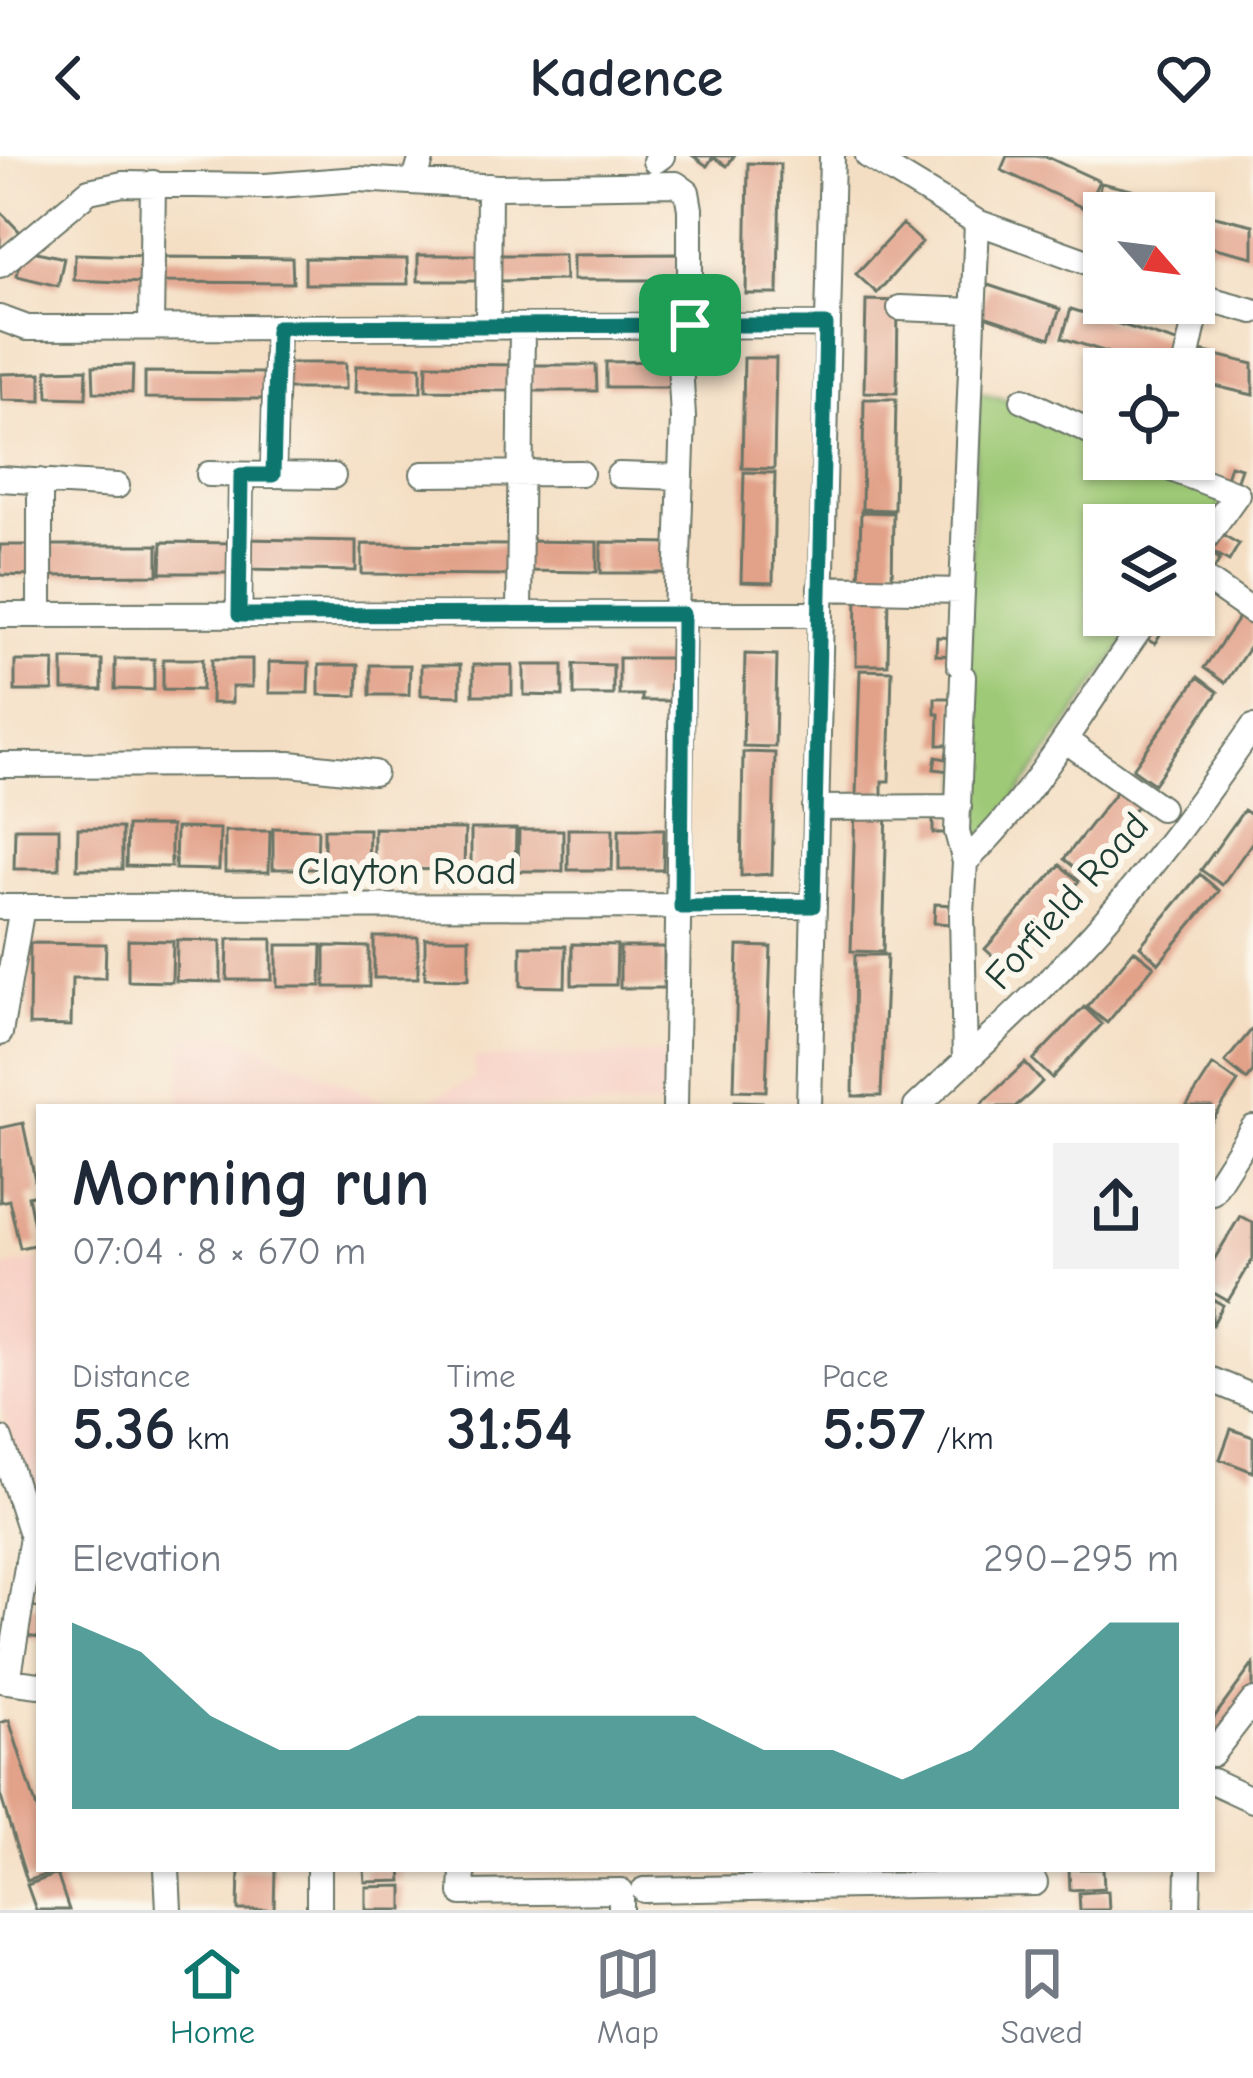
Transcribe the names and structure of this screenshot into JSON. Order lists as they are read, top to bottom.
{
  "streets": {
    "street": ["Clayton Road", "Forfield Road"]
  },
  "north": "bottom right",
  "page": {
    "header": "Kadence",
    "heading": ["Morning run", "07:04 · 8 × 670 m"],
    "stats": [
      ["Distance", "5.36 km"],
      ["Time", "31:54"],
      ["Pace", "5:57 /km"]
    ],
    "chart": ["Elevation", "290–295 m"],
    "tabs": ["Home", "Map", "Saved"]
  }
}
